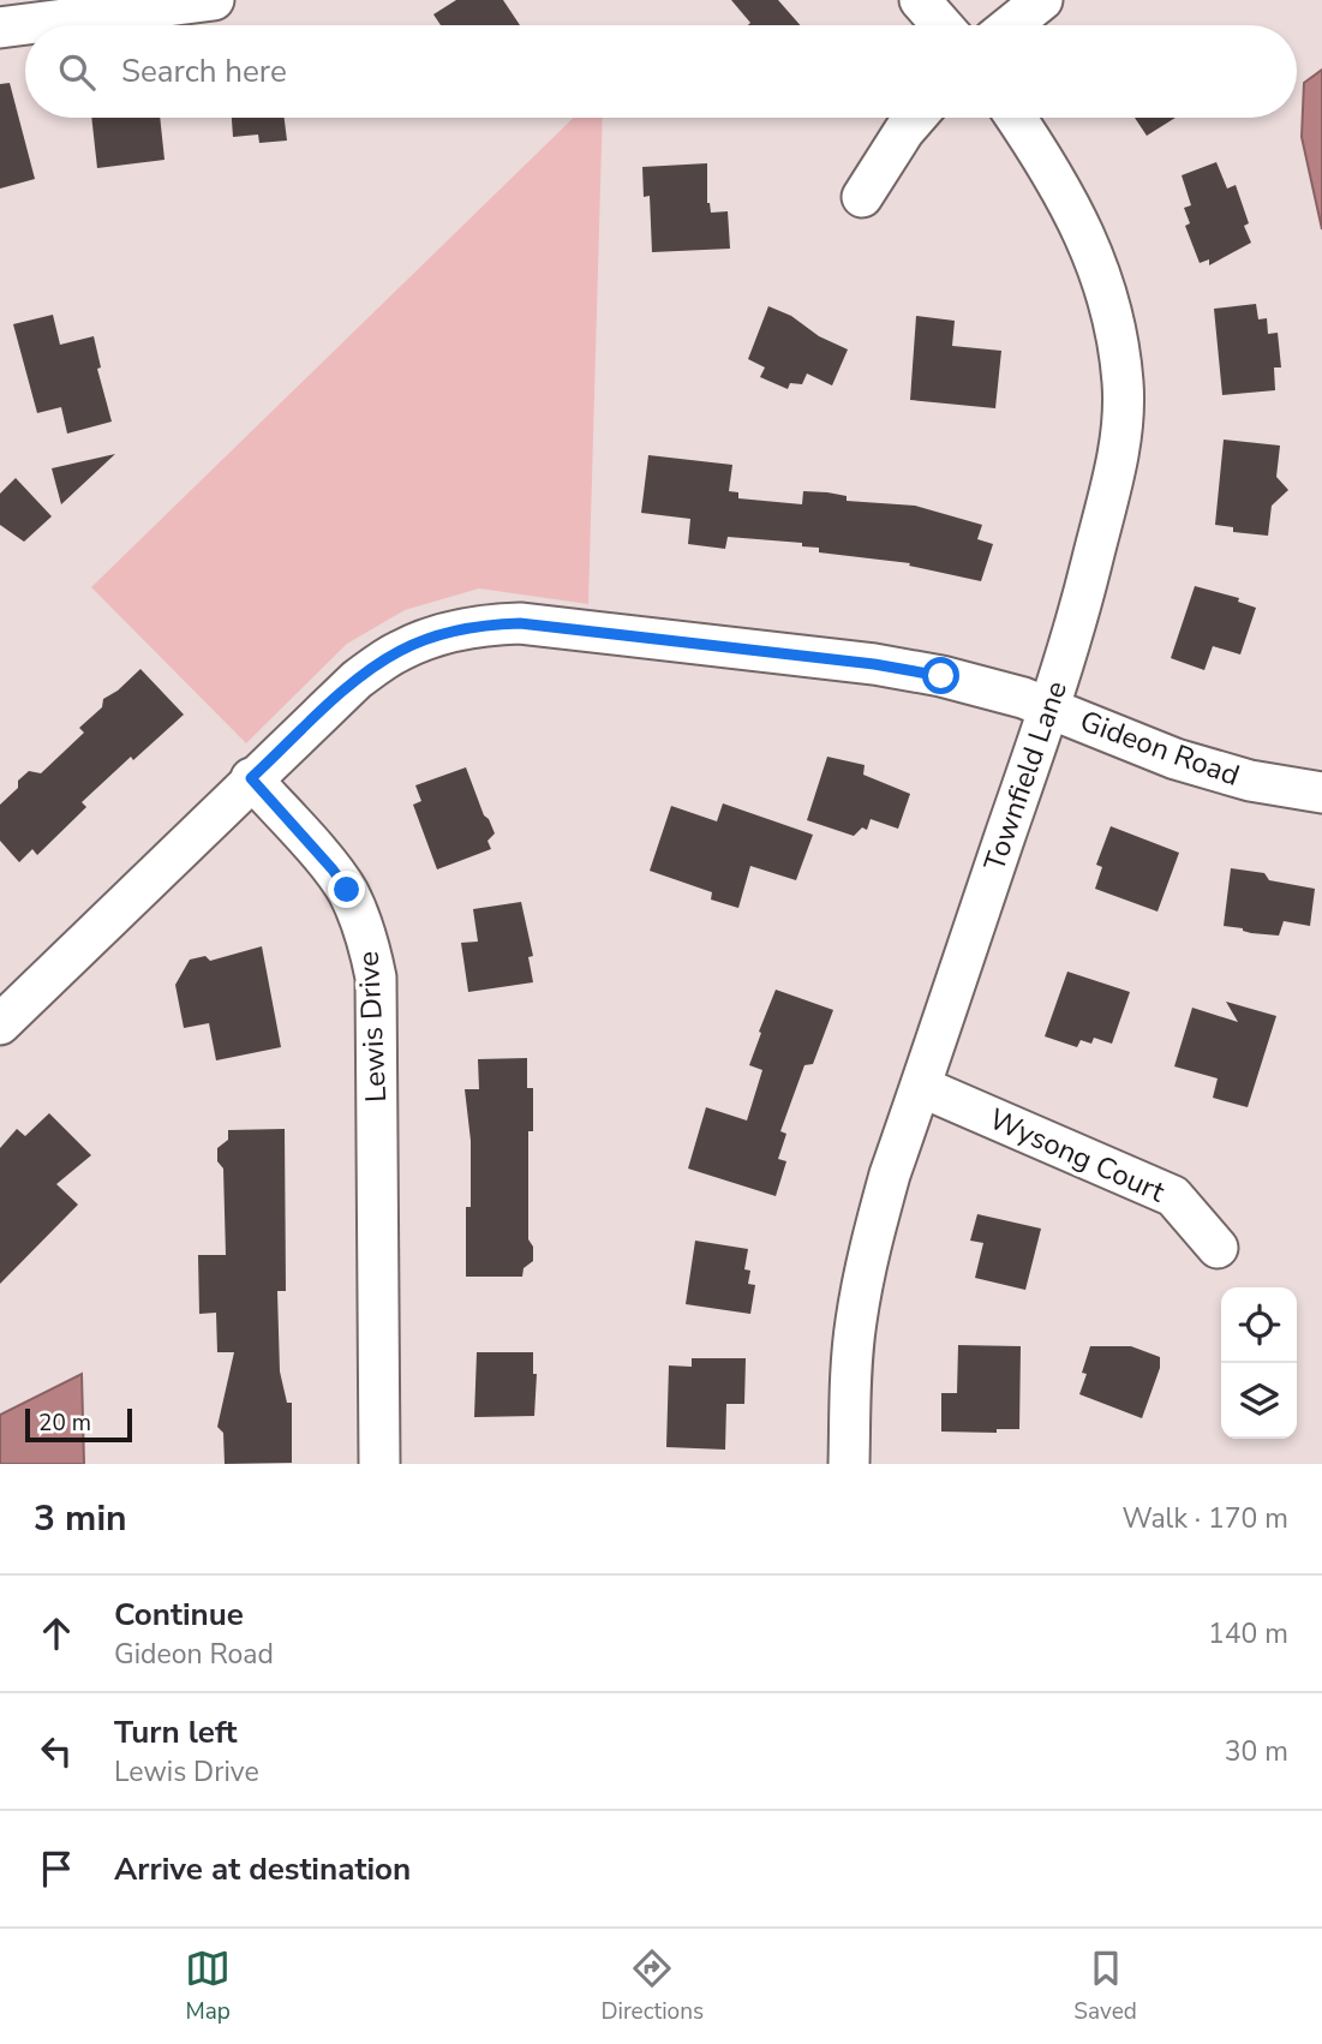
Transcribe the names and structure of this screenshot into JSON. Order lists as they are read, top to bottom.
{
  "streets": {
    "street": [
      "Gideon Road",
      "Townfield Lane",
      "Lewis Drive",
      "Wysong Court"
    ]
  },
  "crossings": [
    ["Gideon Road", "Townfield Lane"],
    ["Gideon Road", "Lewis Drive"],
    ["Townfield Lane", "Wysong Court"]
  ],
  "scale_bar": "20 m",
  "page": {
    "search": "Search here",
    "scale": "20 m",
    "heading": ["3 min", "Walk · 170 m"],
    "list": [
      ["Continue", "Gideon Road", "140 m"],
      ["Turn left", "Lewis Drive", "30 m"],
      "Arrive at destination"
    ],
    "nav": ["Map", "Directions", "Saved"]
  }
}
